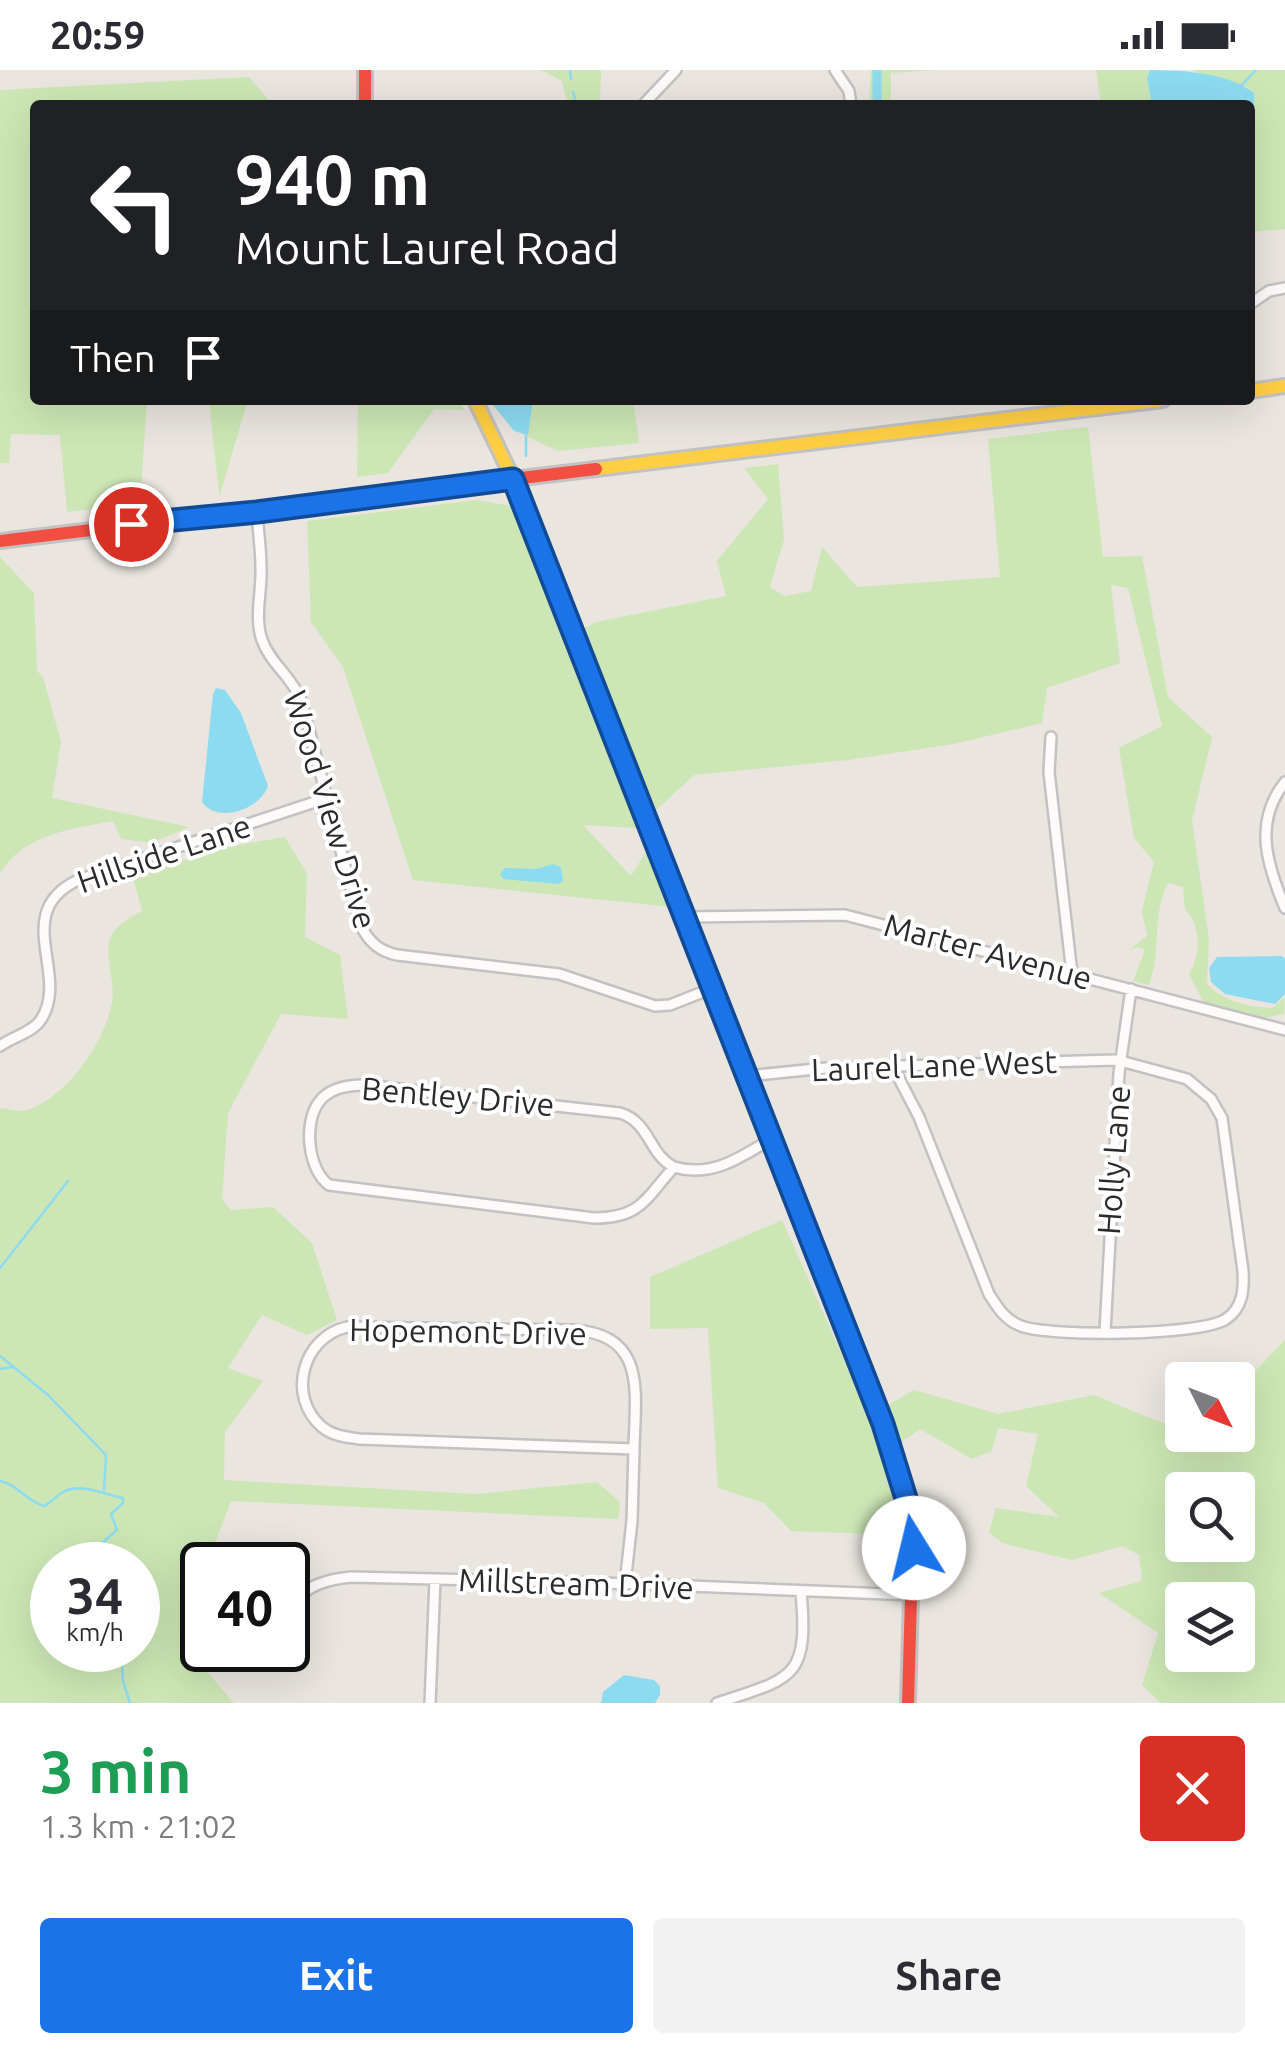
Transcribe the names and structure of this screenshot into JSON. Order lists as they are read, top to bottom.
{
  "streets": {
    "street": [
      "Wood View Drive",
      "Hillside Lane",
      "Marter Avenue",
      "Laurel Lane West",
      "Bentley Drive",
      "Holly Lane",
      "Hopemont Drive",
      "Millstream Drive"
    ]
  },
  "crossings": [
    ["Wood View Drive", "Hillside Lane"],
    ["Marter Avenue", "Holly Lane"],
    ["Laurel Lane West", "Holly Lane"],
    ["Hopemont Drive", "Millstream Drive"]
  ],
  "north": "bottom right",
  "page": {
    "status": "20:59",
    "turn": ["940 m", "Mount Laurel Road"],
    "then": "Then",
    "speed": "34 km/h",
    "limit": "40",
    "heading": ["3 min", "1.3 km · 21:02"],
    "buttons": ["Exit", "Share"]
  }
}
